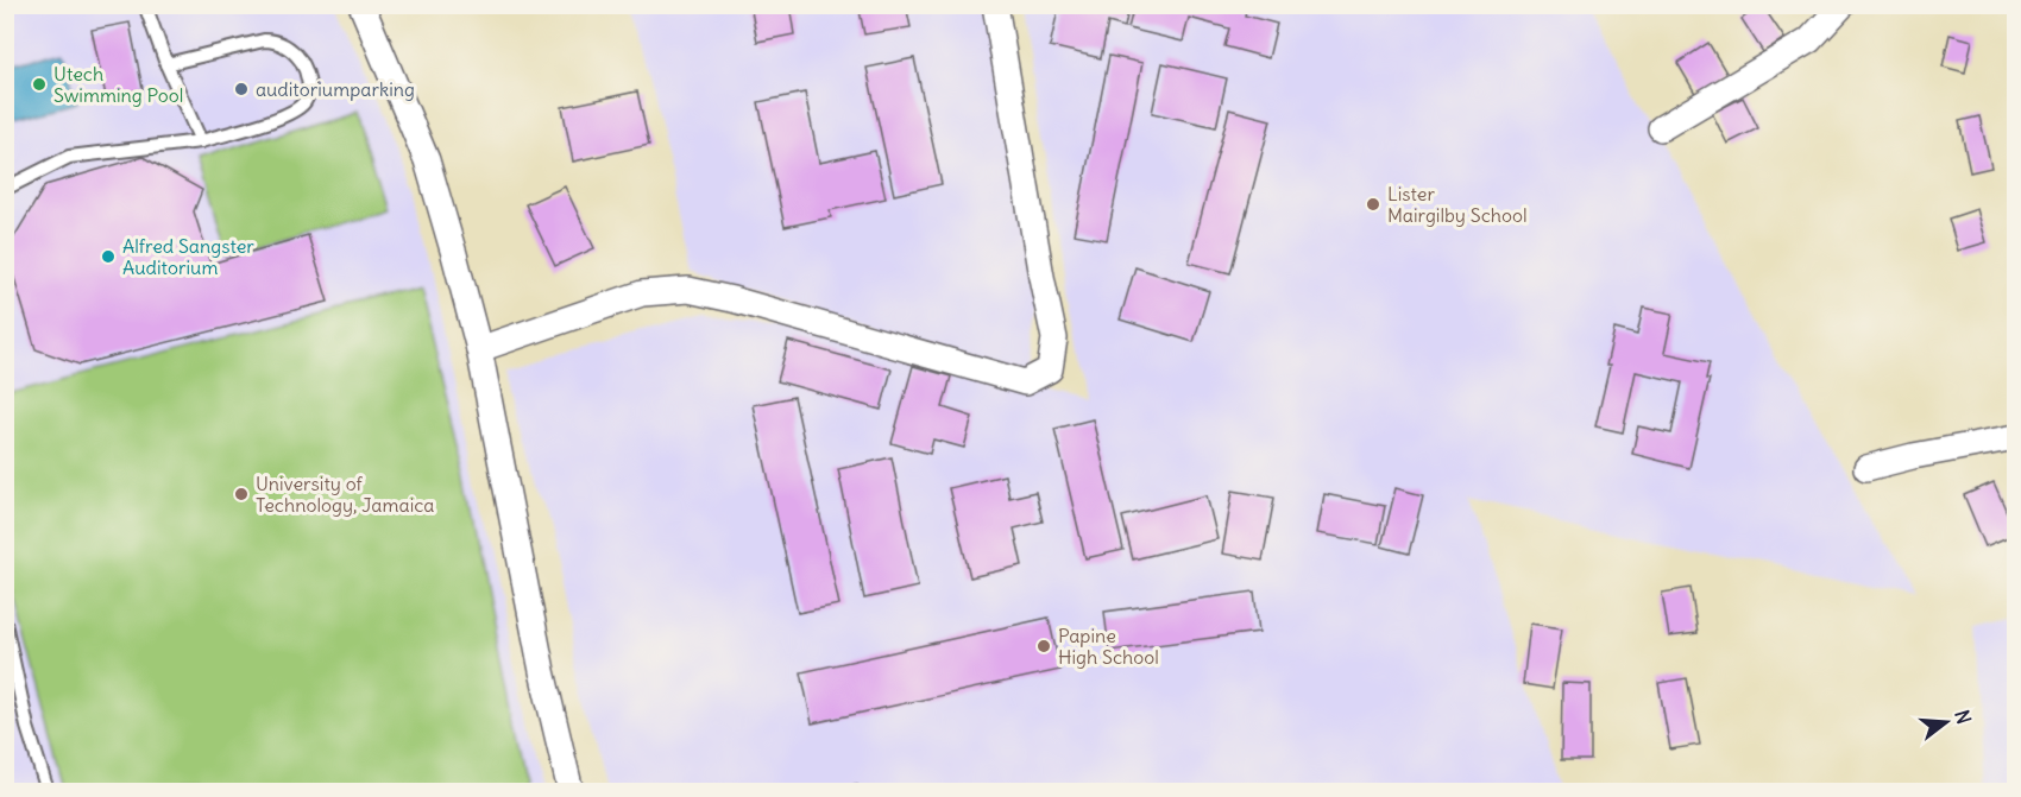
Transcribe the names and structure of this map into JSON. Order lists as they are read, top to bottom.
{
  "places": [
    "Utech Swimming Pool",
    "auditoriumparking",
    "Lister Mairgilby School",
    "Alfred Sangster Auditorium",
    "University of Technology, Jamaica",
    "Papine High School"
  ],
  "north": "right"
}
